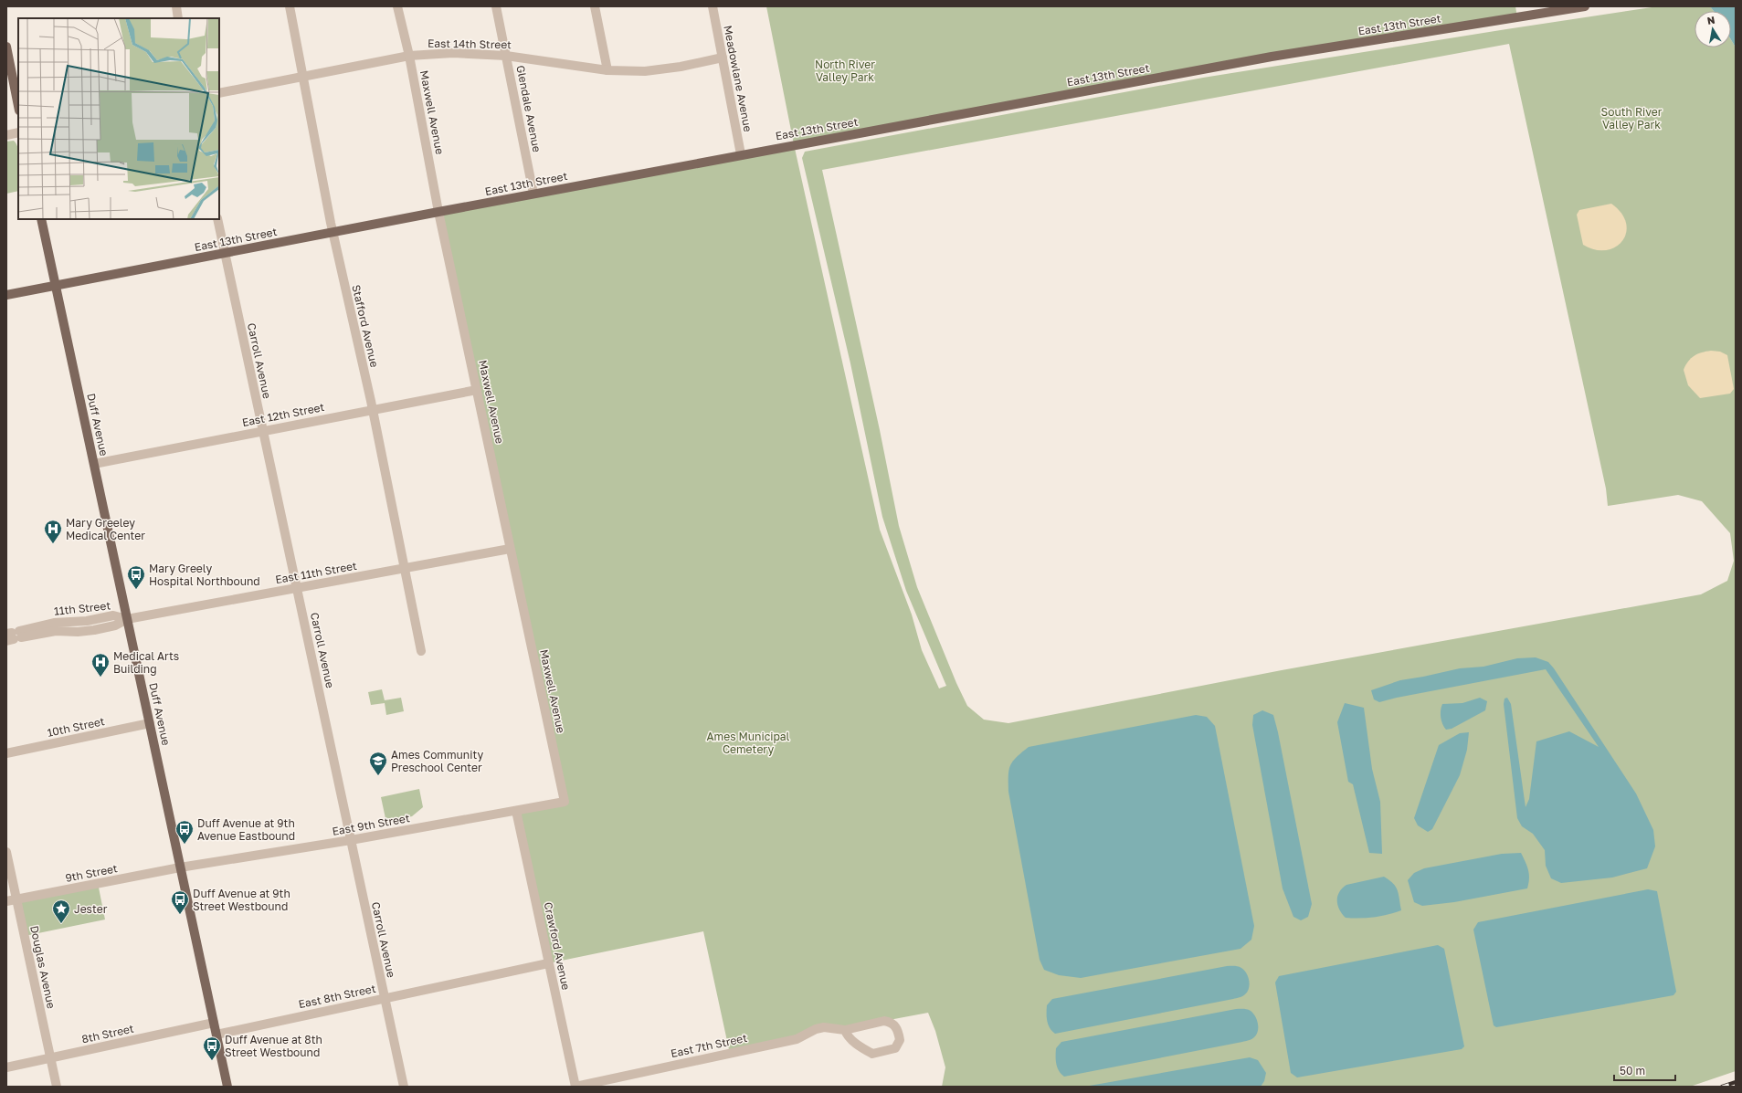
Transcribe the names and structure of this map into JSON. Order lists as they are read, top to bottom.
{
  "streets": {
    "main road": ["East 13th Street", "Duff Avenue"],
    "street": [
      "East 14th Street",
      "Meadowlane Avenue",
      "Glendale Avenue",
      "Maxwell Avenue",
      "Stafford Avenue",
      "Carroll Avenue",
      "East 12th Street",
      "East 11th Street",
      "11th Street",
      "10th Street",
      "East 9th Street",
      "9th Street",
      "Crawford Avenue",
      "Douglas Avenue",
      "East 8th Street",
      "8th Street",
      "East 7th Street"
    ]
  },
  "crossings": [
    ["East 13th Street", "Meadowlane Avenue"],
    ["East 13th Street", "Glendale Avenue"],
    ["East 13th Street", "Maxwell Avenue"],
    ["East 13th Street", "Stafford Avenue"],
    ["East 13th Street", "Carroll Avenue"],
    ["East 13th Street", "Duff Avenue"],
    ["East 14th Street", "Meadowlane Avenue"],
    ["East 14th Street", "Glendale Avenue"],
    ["East 14th Street", "Maxwell Avenue"],
    ["East 14th Street", "Stafford Avenue"],
    ["Maxwell Avenue", "East 12th Street"],
    ["Maxwell Avenue", "East 11th Street"],
    ["Maxwell Avenue", "East 9th Street"],
    ["Stafford Avenue", "East 12th Street"],
    ["Stafford Avenue", "East 11th Street"],
    ["Carroll Avenue", "East 12th Street"],
    ["Carroll Avenue", "East 11th Street"],
    ["Carroll Avenue", "East 9th Street"],
    ["Carroll Avenue", "East 8th Street"],
    ["East 12th Street", "Duff Avenue"],
    ["Duff Avenue", "East 11th Street"],
    ["Duff Avenue", "11th Street"],
    ["Duff Avenue", "10th Street"],
    ["Duff Avenue", "East 9th Street"],
    ["Duff Avenue", "9th Street"],
    ["Duff Avenue", "East 8th Street"],
    ["Duff Avenue", "8th Street"],
    ["East 11th Street", "11th Street"],
    ["East 9th Street", "9th Street"],
    ["East 9th Street", "Crawford Avenue"],
    ["9th Street", "Douglas Avenue"],
    ["Crawford Avenue", "East 8th Street"],
    ["Crawford Avenue", "East 7th Street"],
    ["Douglas Avenue", "8th Street"]
  ],
  "parks": ["North River Valley Park", "South River Valley Park", "Ames Municipal Cemetery"],
  "places": {
    "hospital": ["Mary Greeley Medical Center", "Medical Arts Building"],
    "bus stop": [
      "Mary Greely Hospital Northbound",
      "Duff Avenue at 9th Avenue Eastbound",
      "Duff Avenue at 9th Street Westbound",
      "Duff Avenue at 8th Street Westbound"
    ],
    "school or university": ["Ames Community Preschool Center"],
    "place": ["Jester"]
  },
  "scale_bar": "50 m",
  "north": "top"
}
